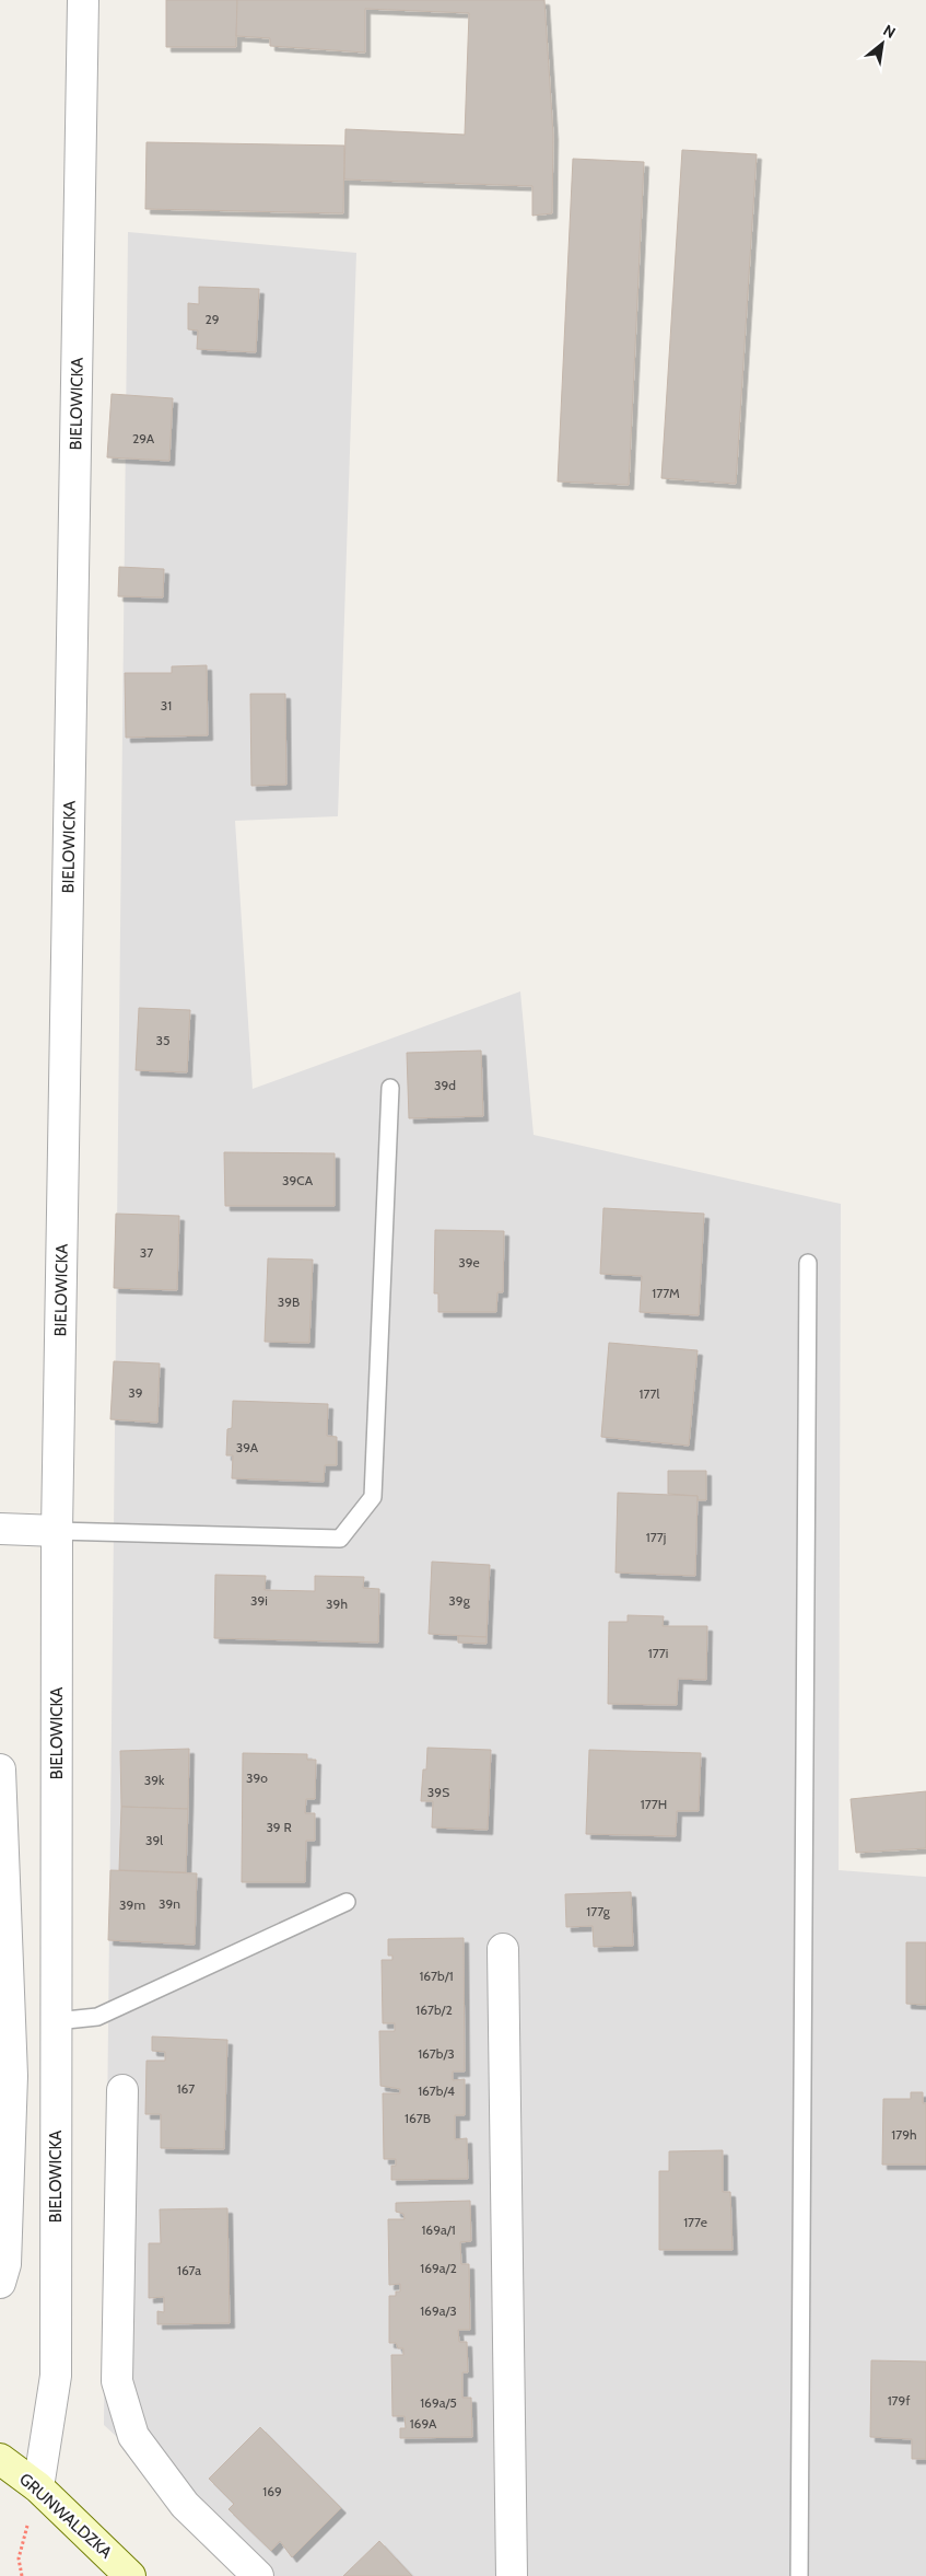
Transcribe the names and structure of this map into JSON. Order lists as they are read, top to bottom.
{
  "streets": {
    "street": ["BIELOWICKA", "GRUNWALDZKA"]
  },
  "crossings": [
    ["BIELOWICKA", "GRUNWALDZKA"]
  ],
  "house_numbers": [
    "29",
    "29A",
    "31",
    "35",
    "39d",
    "39CA",
    "37",
    "39e",
    "177M",
    "39B",
    "39",
    "177l",
    "39A",
    "177j",
    "39i",
    "39g",
    "39h",
    "177i",
    "39o",
    "39k",
    "39S",
    "177H",
    "39 R",
    "39l",
    "39n",
    "39m",
    "177g",
    "167b/1",
    "167b/2",
    "167b/3",
    "167",
    "167b/4",
    "167B",
    "179h",
    "177e",
    "169a/1",
    "169a/2",
    "167a",
    "169a/3",
    "179f",
    "169a/5",
    "169A",
    "169"
  ],
  "north": "top right"
}
